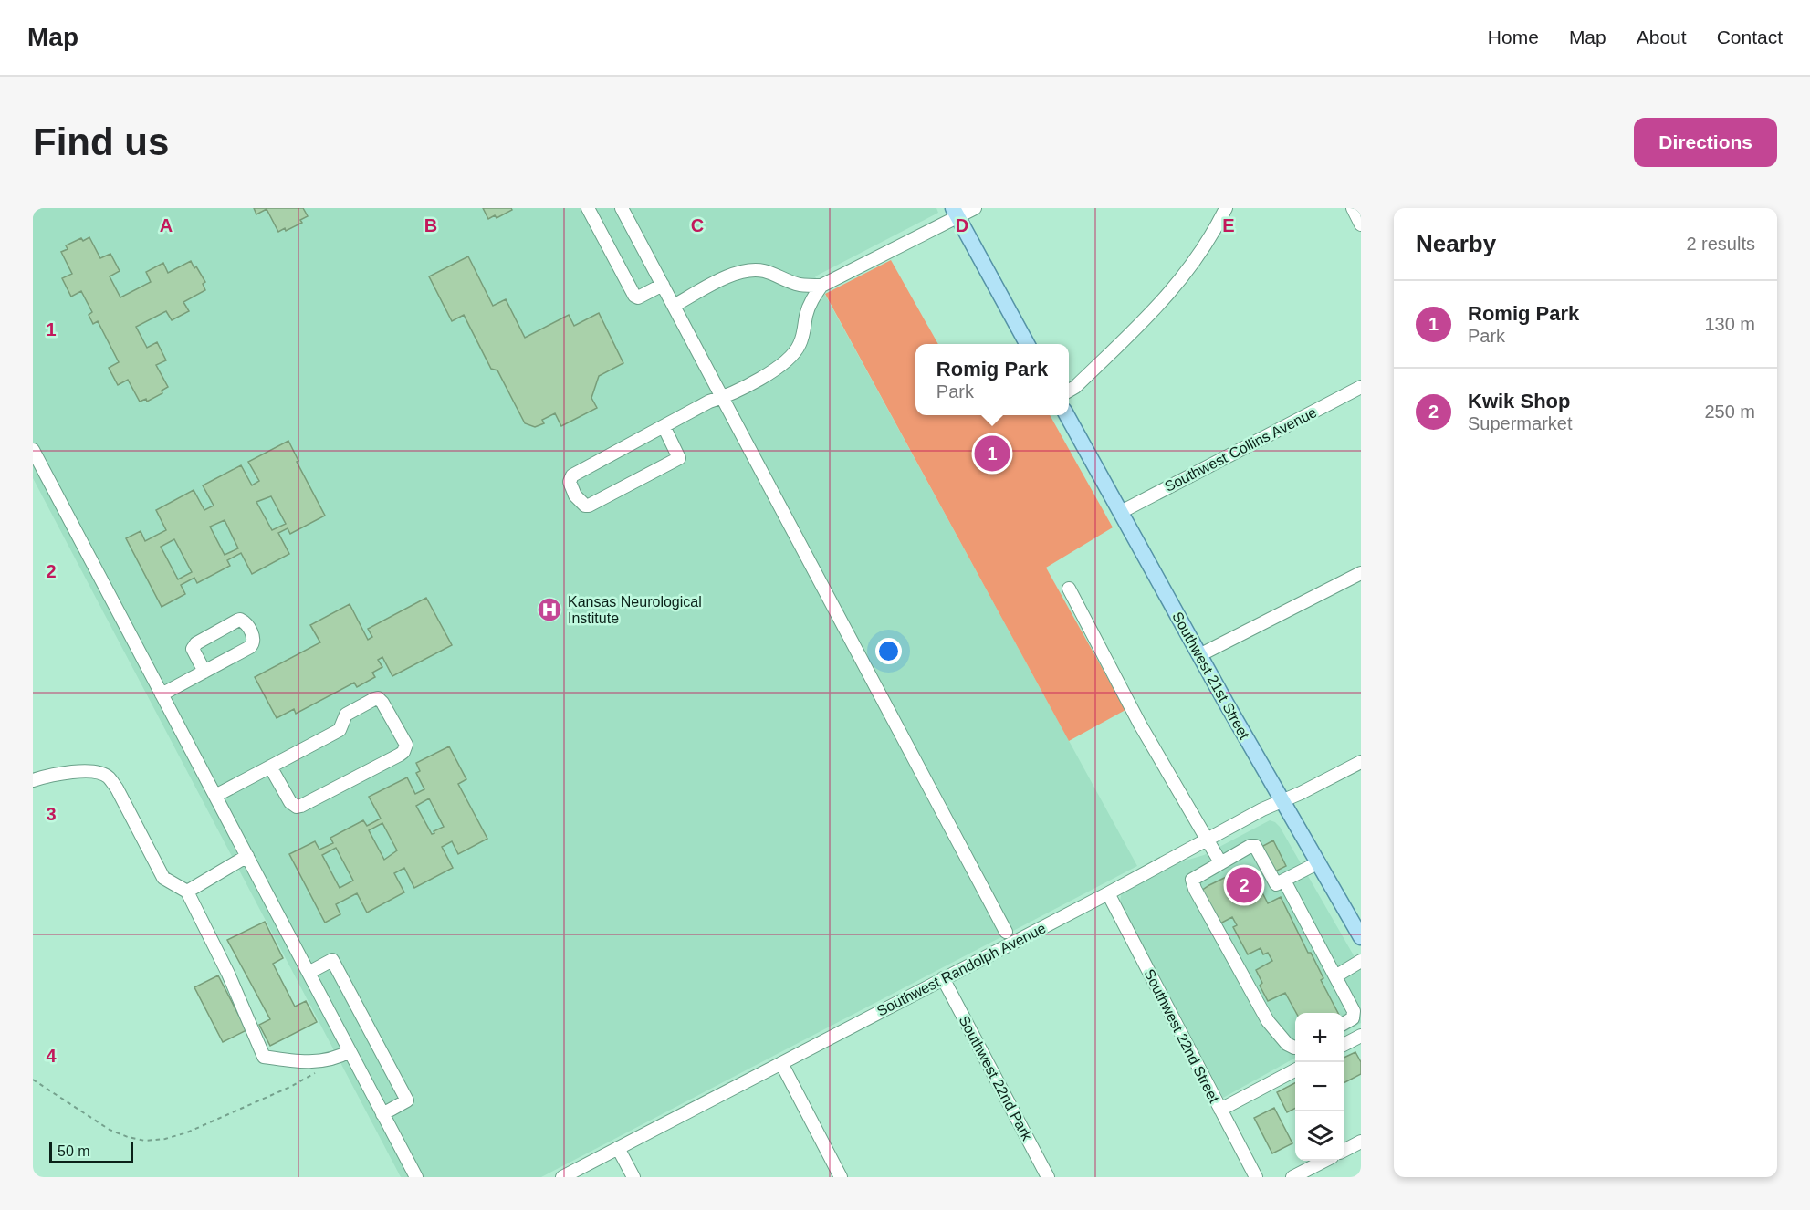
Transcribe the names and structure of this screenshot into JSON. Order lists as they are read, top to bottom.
{
  "streets": {
    "main road": ["Southwest 21st Street"],
    "street": [
      "Southwest Collins Avenue",
      "Southwest Randolph Avenue",
      "Southwest 22nd Street",
      "Southwest 22nd Park"
    ]
  },
  "crossings": [
    ["Southwest Collins Avenue", "Southwest 21st Street"],
    ["Southwest 21st Street", "Southwest Randolph Avenue"],
    ["Southwest Randolph Avenue", "Southwest 22nd Street"],
    ["Southwest Randolph Avenue", "Southwest 22nd Park"]
  ],
  "places": {
    "hospital": ["Kansas Neurological Institute"]
  },
  "scale_bar": "50 m",
  "page": {
    "header": "Map",
    "nav": [
      "Home",
      "Map",
      "About",
      "Contact"
    ],
    "buttons": "Directions",
    "title": "Find us",
    "heading": ["Nearby", "2 results"],
    "list": [
      {
        "mark": "1",
        "name": "Romig Park",
        "note": "Park",
        "value": "130 m"
      },
      {
        "mark": "2",
        "name": "Kwik Shop",
        "note": "Supermarket",
        "value": "250 m"
      }
    ],
    "popup": ["Romig Park", "Park"],
    "pins": ["1", "2"],
    "map_buttons": ["+", "−"],
    "scale": "50 m"
  },
  "grid": {
    "columns": [
      "A",
      "B",
      "C",
      "D",
      "E"
    ],
    "rows": [
      "1",
      "2",
      "3",
      "4"
    ]
  }
}
